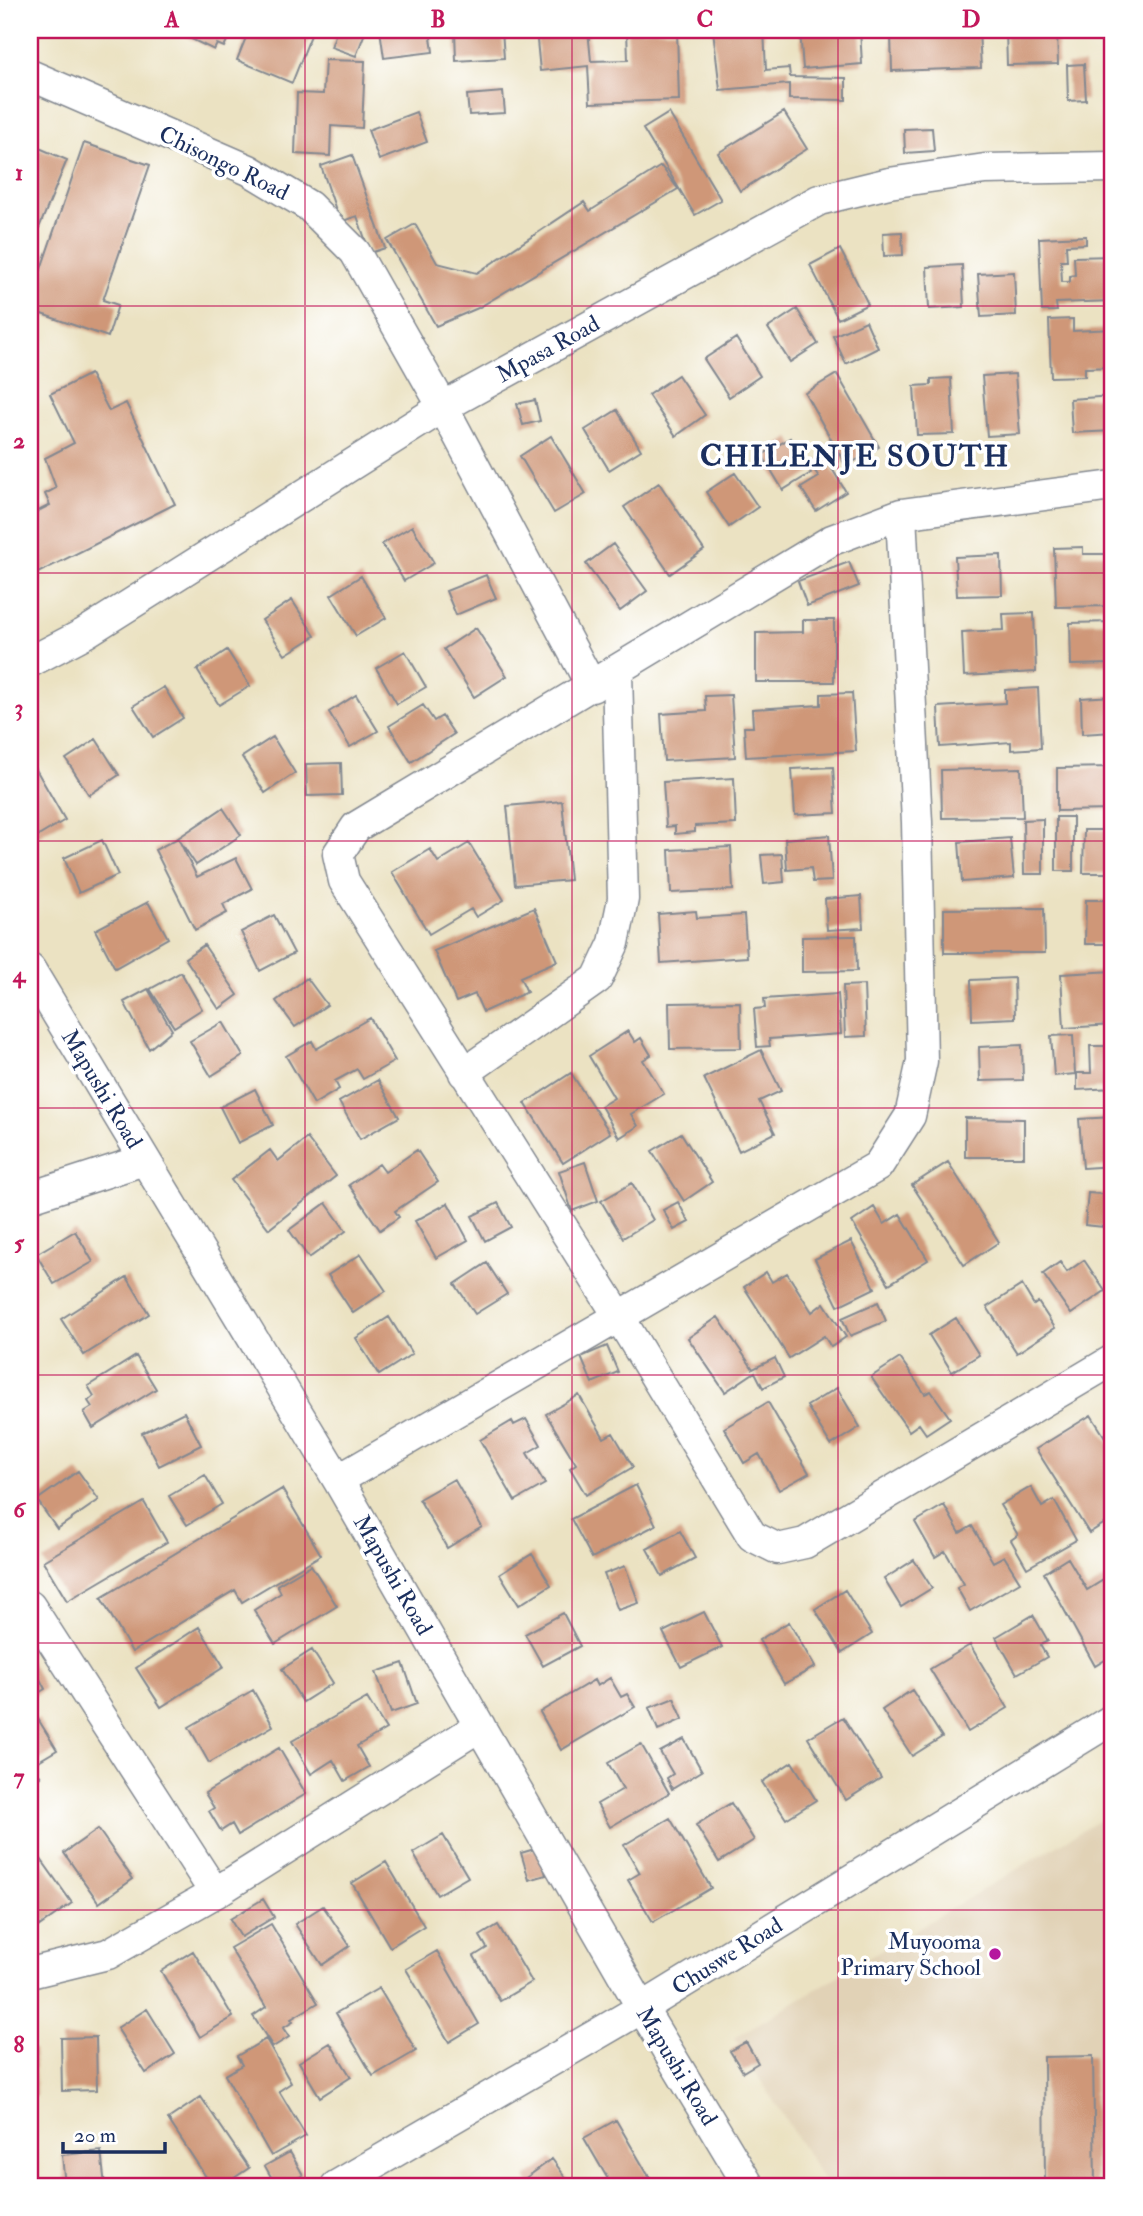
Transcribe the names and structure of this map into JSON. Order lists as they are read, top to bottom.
{
  "streets": {
    "street": [
      "Chisongo Road",
      "Mpasa Road",
      "Mapushi Road",
      "Chuswe Road"
    ]
  },
  "crossings": [
    ["Chisongo Road", "Mpasa Road"],
    ["Mapushi Road", "Chuswe Road"]
  ],
  "districts": ["CHILENJE SOUTH"],
  "places": ["Muyooma Primary School"],
  "scale_bar": "20 m",
  "grid": {
    "columns": [
      "A",
      "B",
      "C",
      "D"
    ],
    "rows": [
      "1",
      "2",
      "3",
      "4",
      "5",
      "6",
      "7",
      "8"
    ]
  }
}
